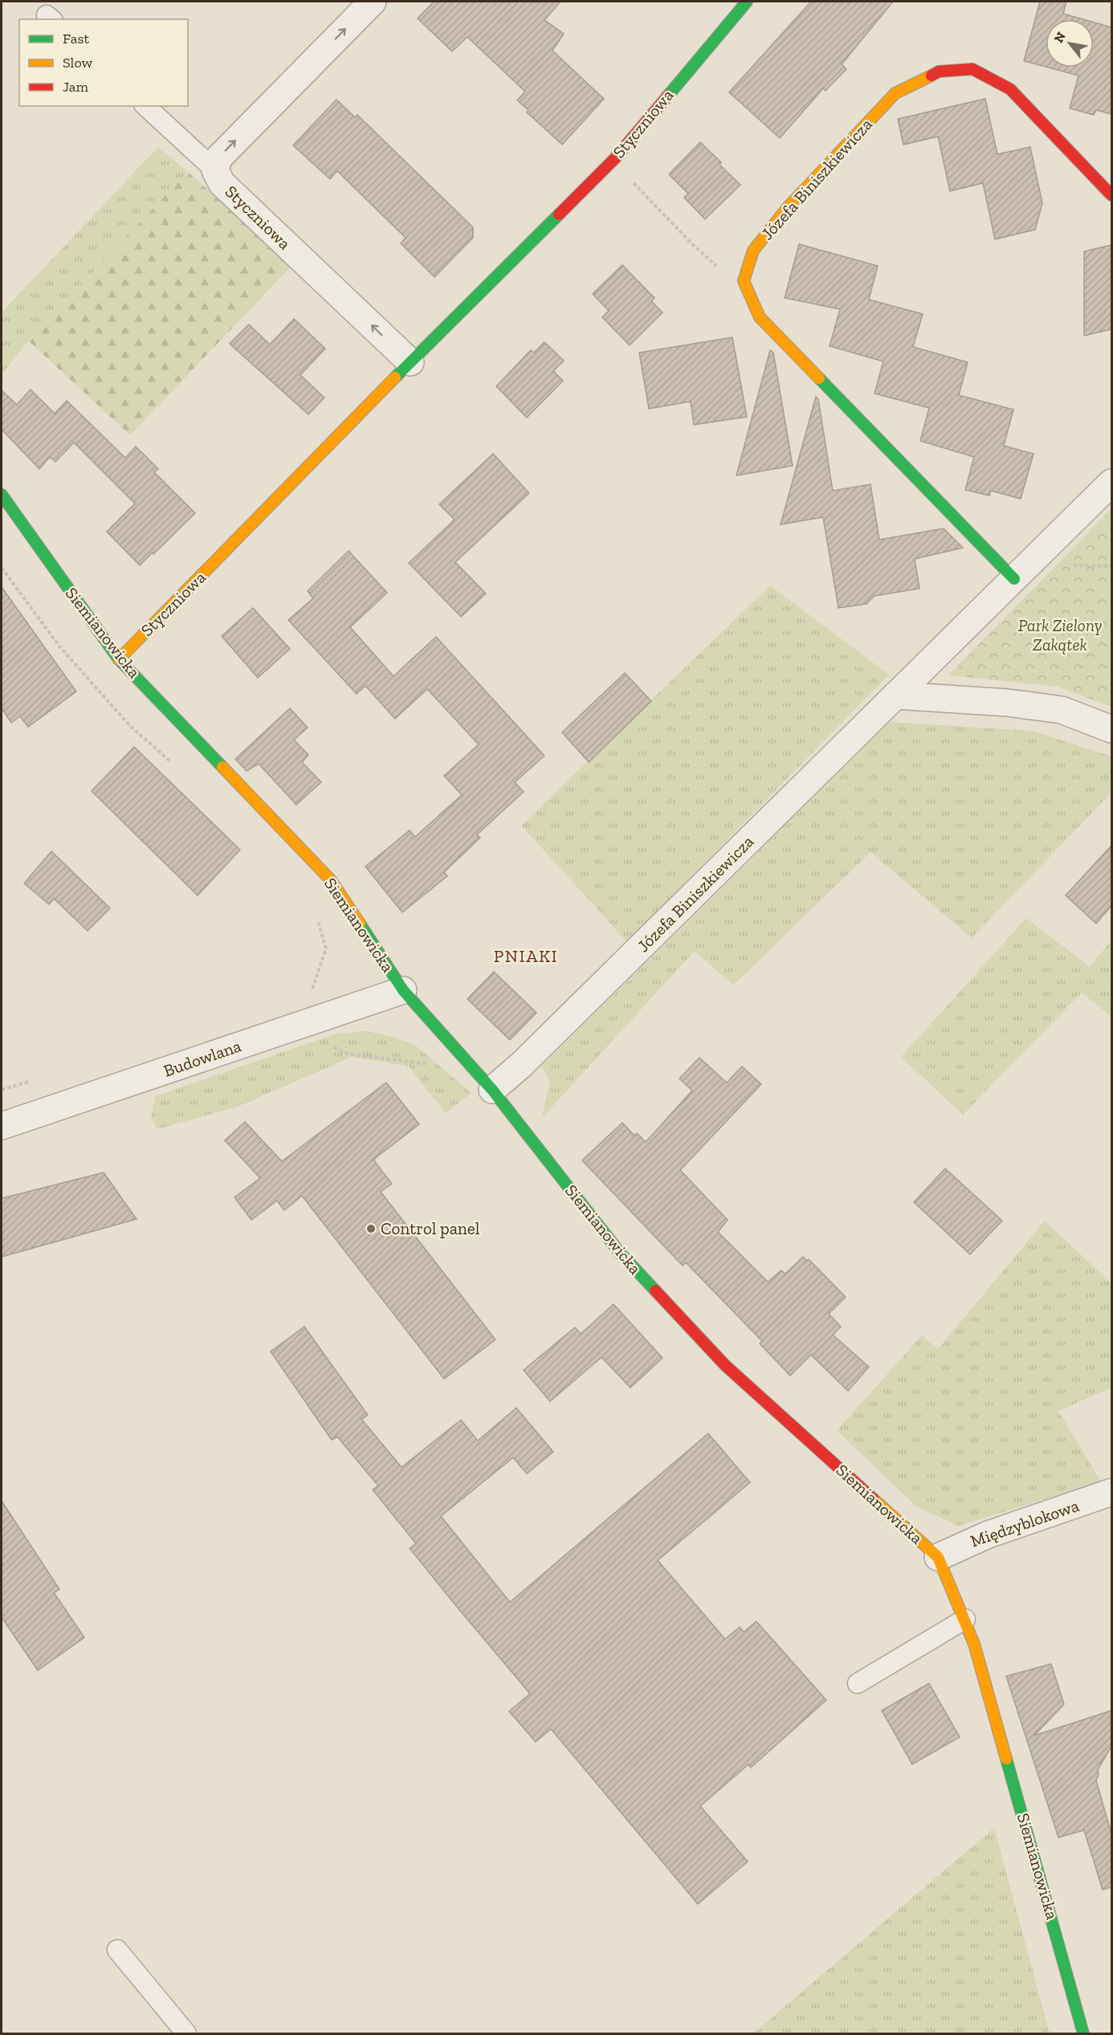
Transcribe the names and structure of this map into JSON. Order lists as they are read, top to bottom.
{
  "streets": {
    "street": [
      "Styczniowa",
      "Józefa Biniszkiewicza",
      "Siemianowicka",
      "Budowlana",
      "Międzyblokowa"
    ]
  },
  "crossings": [
    ["Styczniowa", "Siemianowicka"],
    ["Józefa Biniszkiewicza", "Siemianowicka"],
    ["Siemianowicka", "Budowlana"],
    ["Siemianowicka", "Międzyblokowa"]
  ],
  "districts": ["PNIAKI"],
  "parks": ["Park Zielony Zakątek"],
  "places": ["Control panel"],
  "legend": ["Fast", "Slow", "Jam"],
  "north": "top left"
}
